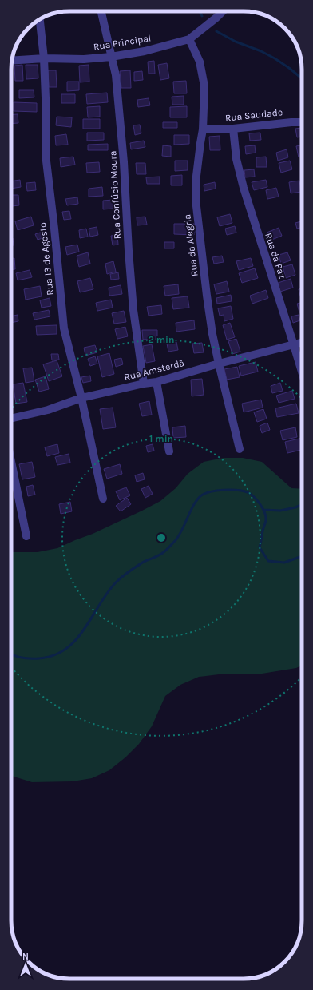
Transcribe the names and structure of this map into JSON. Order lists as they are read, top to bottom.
{
  "streets": {
    "street": [
      "Rua Principal",
      "Rua Saudade",
      "Rua Confúcio Moura",
      "Rua da Alegria",
      "Rua da Paz",
      "Rua 13 de Agosto",
      "Rua Amsterdã"
    ]
  },
  "crossings": [
    ["Rua Principal", "Rua Confúcio Moura"],
    ["Rua Principal", "Rua da Alegria"],
    ["Rua Principal", "Rua 13 de Agosto"],
    ["Rua Saudade", "Rua da Alegria"],
    ["Rua Saudade", "Rua da Paz"],
    ["Rua Confúcio Moura", "Rua Amsterdã"],
    ["Rua da Alegria", "Rua Amsterdã"],
    ["Rua da Paz", "Rua Amsterdã"],
    ["Rua 13 de Agosto", "Rua Amsterdã"]
  ],
  "north": "top",
  "rings": ["2 min", "1 min"]
}
